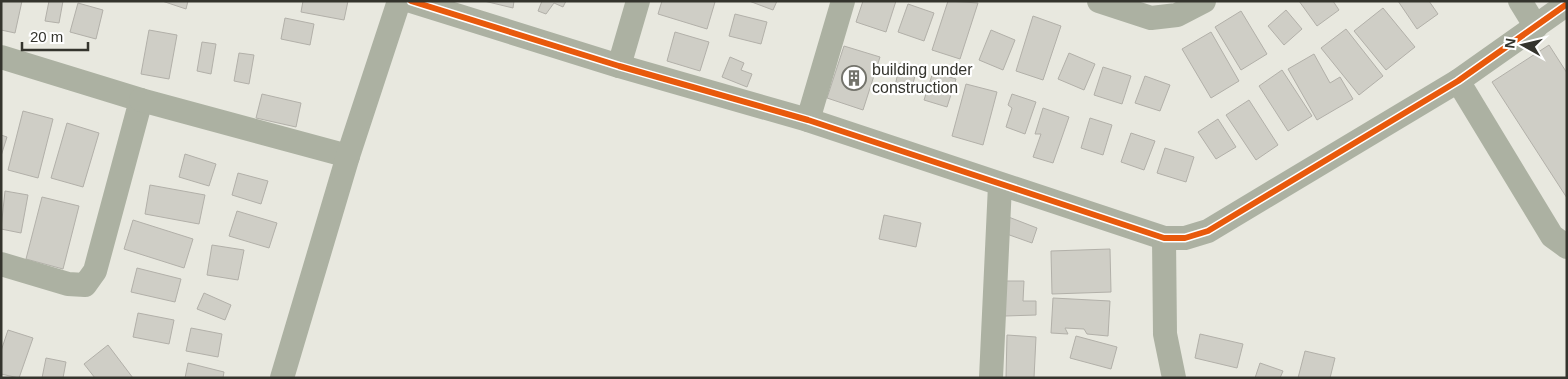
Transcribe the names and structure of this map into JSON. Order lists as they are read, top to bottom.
{
  "places": {
    "building": ["building under construction"]
  },
  "scale_bar": "20 m",
  "north": "left"
}
